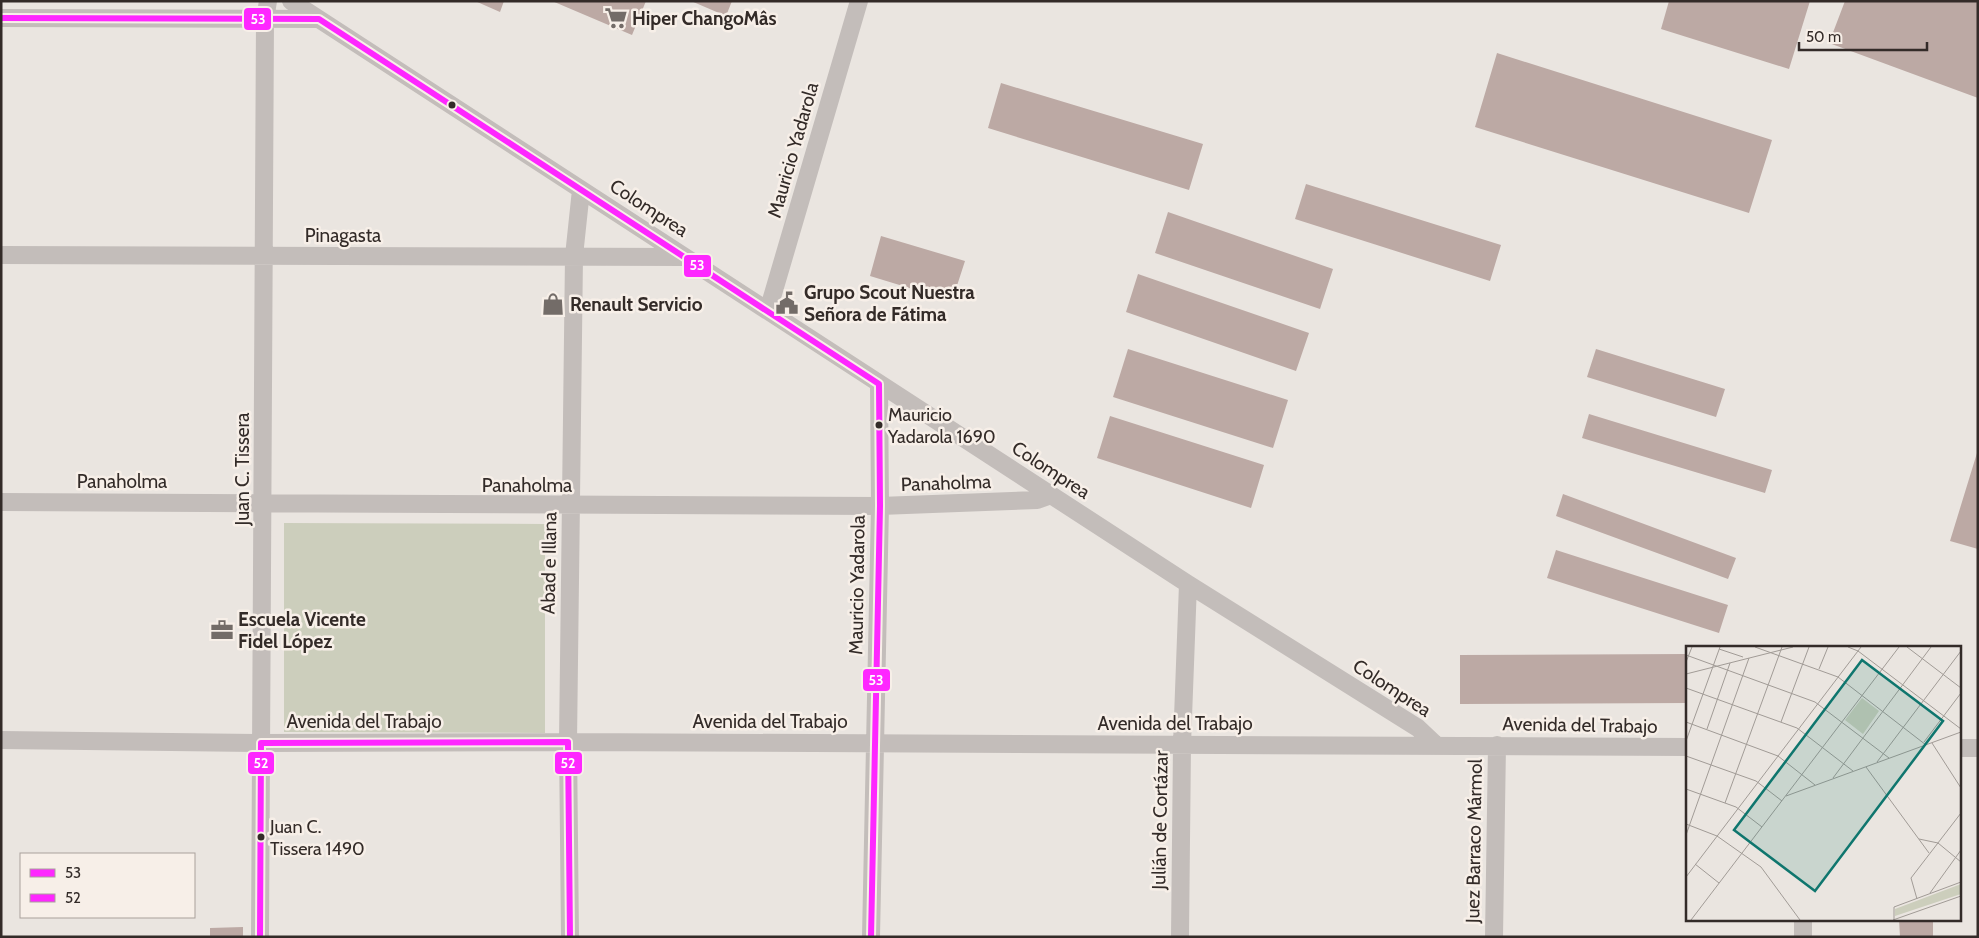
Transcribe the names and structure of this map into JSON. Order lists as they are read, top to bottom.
{
  "streets": {
    "street": [
      "Mauricio Yadarola",
      "Colomprea",
      "Pinagasta",
      "Juan C. Tissera",
      "Panaholma",
      "Abad e Illana",
      "Avenida del Trabajo",
      "Julián de Cortázar",
      "Juez Barraco Mármol"
    ]
  },
  "crossings": [
    ["Mauricio Yadarola", "Colomprea"],
    ["Mauricio Yadarola", "Panaholma"],
    ["Mauricio Yadarola", "Avenida del Trabajo"],
    ["Colomprea", "Pinagasta"],
    ["Colomprea", "Panaholma"],
    ["Colomprea", "Abad e Illana"],
    ["Colomprea", "Avenida del Trabajo"],
    ["Colomprea", "Julián de Cortázar"],
    ["Pinagasta", "Juan C. Tissera"],
    ["Pinagasta", "Abad e Illana"],
    ["Juan C. Tissera", "Panaholma"],
    ["Juan C. Tissera", "Avenida del Trabajo"],
    ["Panaholma", "Abad e Illana"],
    ["Abad e Illana", "Avenida del Trabajo"],
    ["Avenida del Trabajo", "Julián de Cortázar"],
    ["Avenida del Trabajo", "Juez Barraco Mármol"]
  ],
  "places": {
    "supermarket": ["Hiper ChangoMâs"],
    "public building": ["Grupo Scout Nuestra Señora de Fátima"],
    "shop": ["Renault Servicio"],
    "other": ["Mauricio Yadarola 1690", "Juan C. Tissera 1490"],
    "office": ["Escuela Vicente Fidel López"]
  },
  "lines": ["transit line 53", "transit line 52"],
  "legend": ["53", "52"],
  "scale_bar": "50 m"
}
